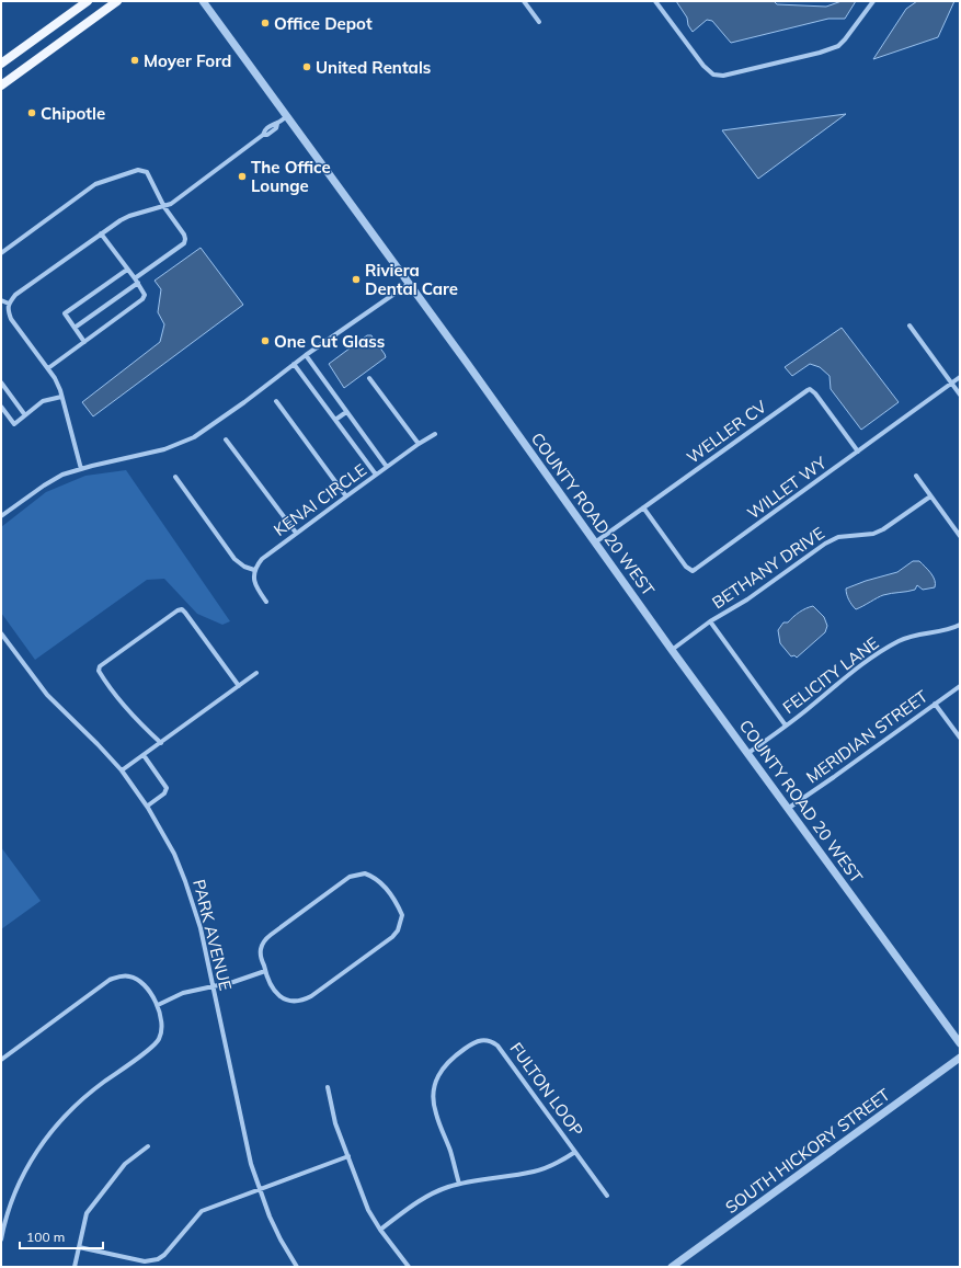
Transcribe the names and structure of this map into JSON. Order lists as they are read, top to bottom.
{
  "streets": {
    "street": [
      "WELLER CV",
      "WILLET WY",
      "KENAI CIRCLE",
      "COUNTY ROAD 20 WEST",
      "BETHANY DRIVE",
      "FELICITY LANE",
      "MERIDIAN STREET",
      "PARK AVENUE",
      "FULTON LOOP",
      "SOUTH HICKORY STREET"
    ]
  },
  "crossings": [
    ["WELLER CV", "WILLET WY"],
    ["WELLER CV", "COUNTY ROAD 20 WEST"],
    ["COUNTY ROAD 20 WEST", "BETHANY DRIVE"],
    ["COUNTY ROAD 20 WEST", "FELICITY LANE"],
    ["COUNTY ROAD 20 WEST", "MERIDIAN STREET"]
  ],
  "places": [
    "Office Depot",
    "Moyer Ford",
    "United Rentals",
    "Chipotle",
    "The Office Lounge",
    "Riviera Dental Care",
    "One Cut Glass"
  ],
  "scale_bar": "100 m"
}
